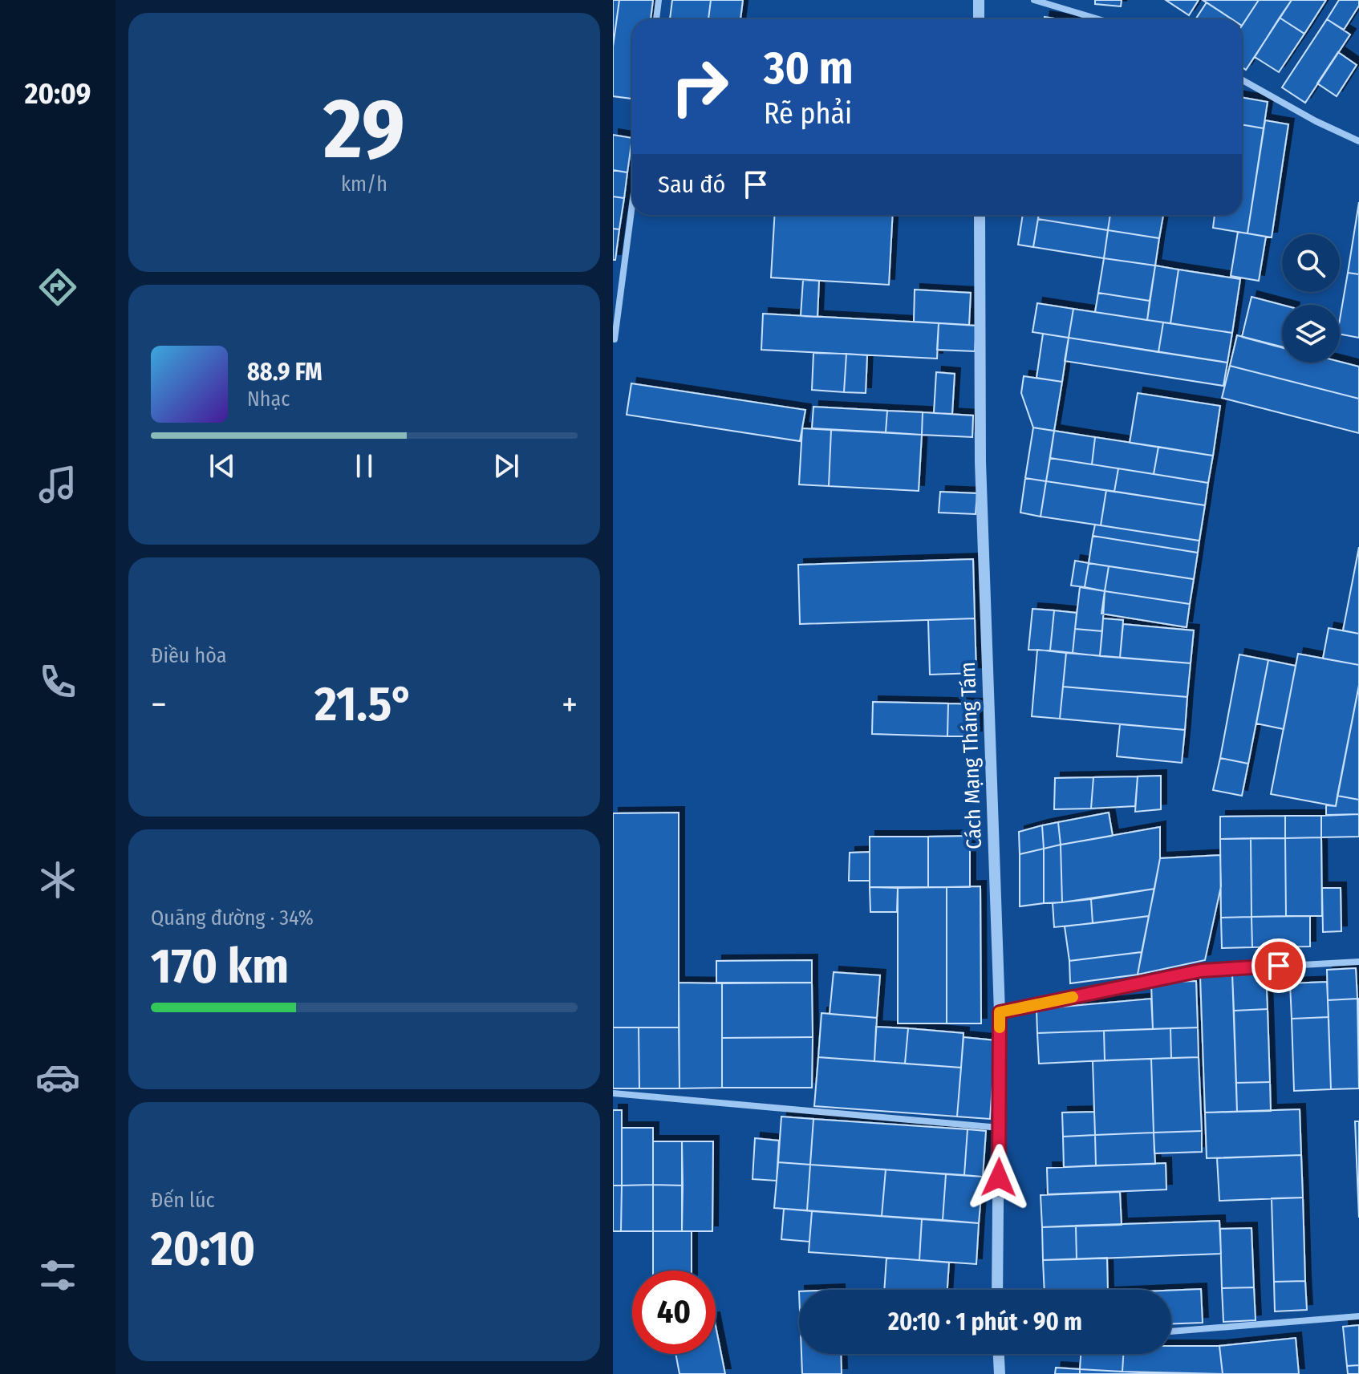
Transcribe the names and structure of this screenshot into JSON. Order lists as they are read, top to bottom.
{
  "streets": {
    "street": ["Cách Mạng Tháng Tám"]
  },
  "page": {
    "tabs": "20:09",
    "tile": [
      ["29", "km/h"],
      "Điều hòa",
      ["Quãng đường · 34%", "170 km"],
      ["Đến lúc", "20:10"]
    ],
    "turn": ["30 m", "Rẽ phải"],
    "then": "Sau đó",
    "song": ["88.9 FM", "Nhạc"],
    "heat": ["−", "21.5°", "+"],
    "limit": "40",
    "trip": "20:10 · 1 phút · 90 m"
  }
}
